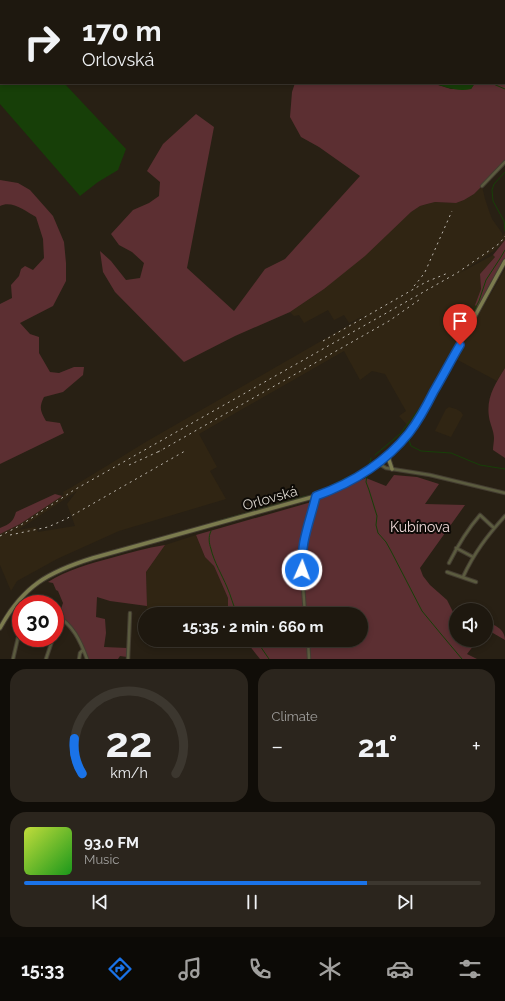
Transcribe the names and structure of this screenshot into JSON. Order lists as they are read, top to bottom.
{
  "streets": {
    "main road": ["Orlovská"]
  },
  "parks": ["Kubínova"],
  "page": {
    "turn": ["170 m", "Orlovská"],
    "limit": "30",
    "trip": "15:35 · 2 min · 660 m",
    "tile": "Climate",
    "heat": ["−", "21°", "+"],
    "song": ["93.0 FM", "Music"],
    "tabs": "15:33",
    "gauge": ["22", "km/h"]
  }
}
